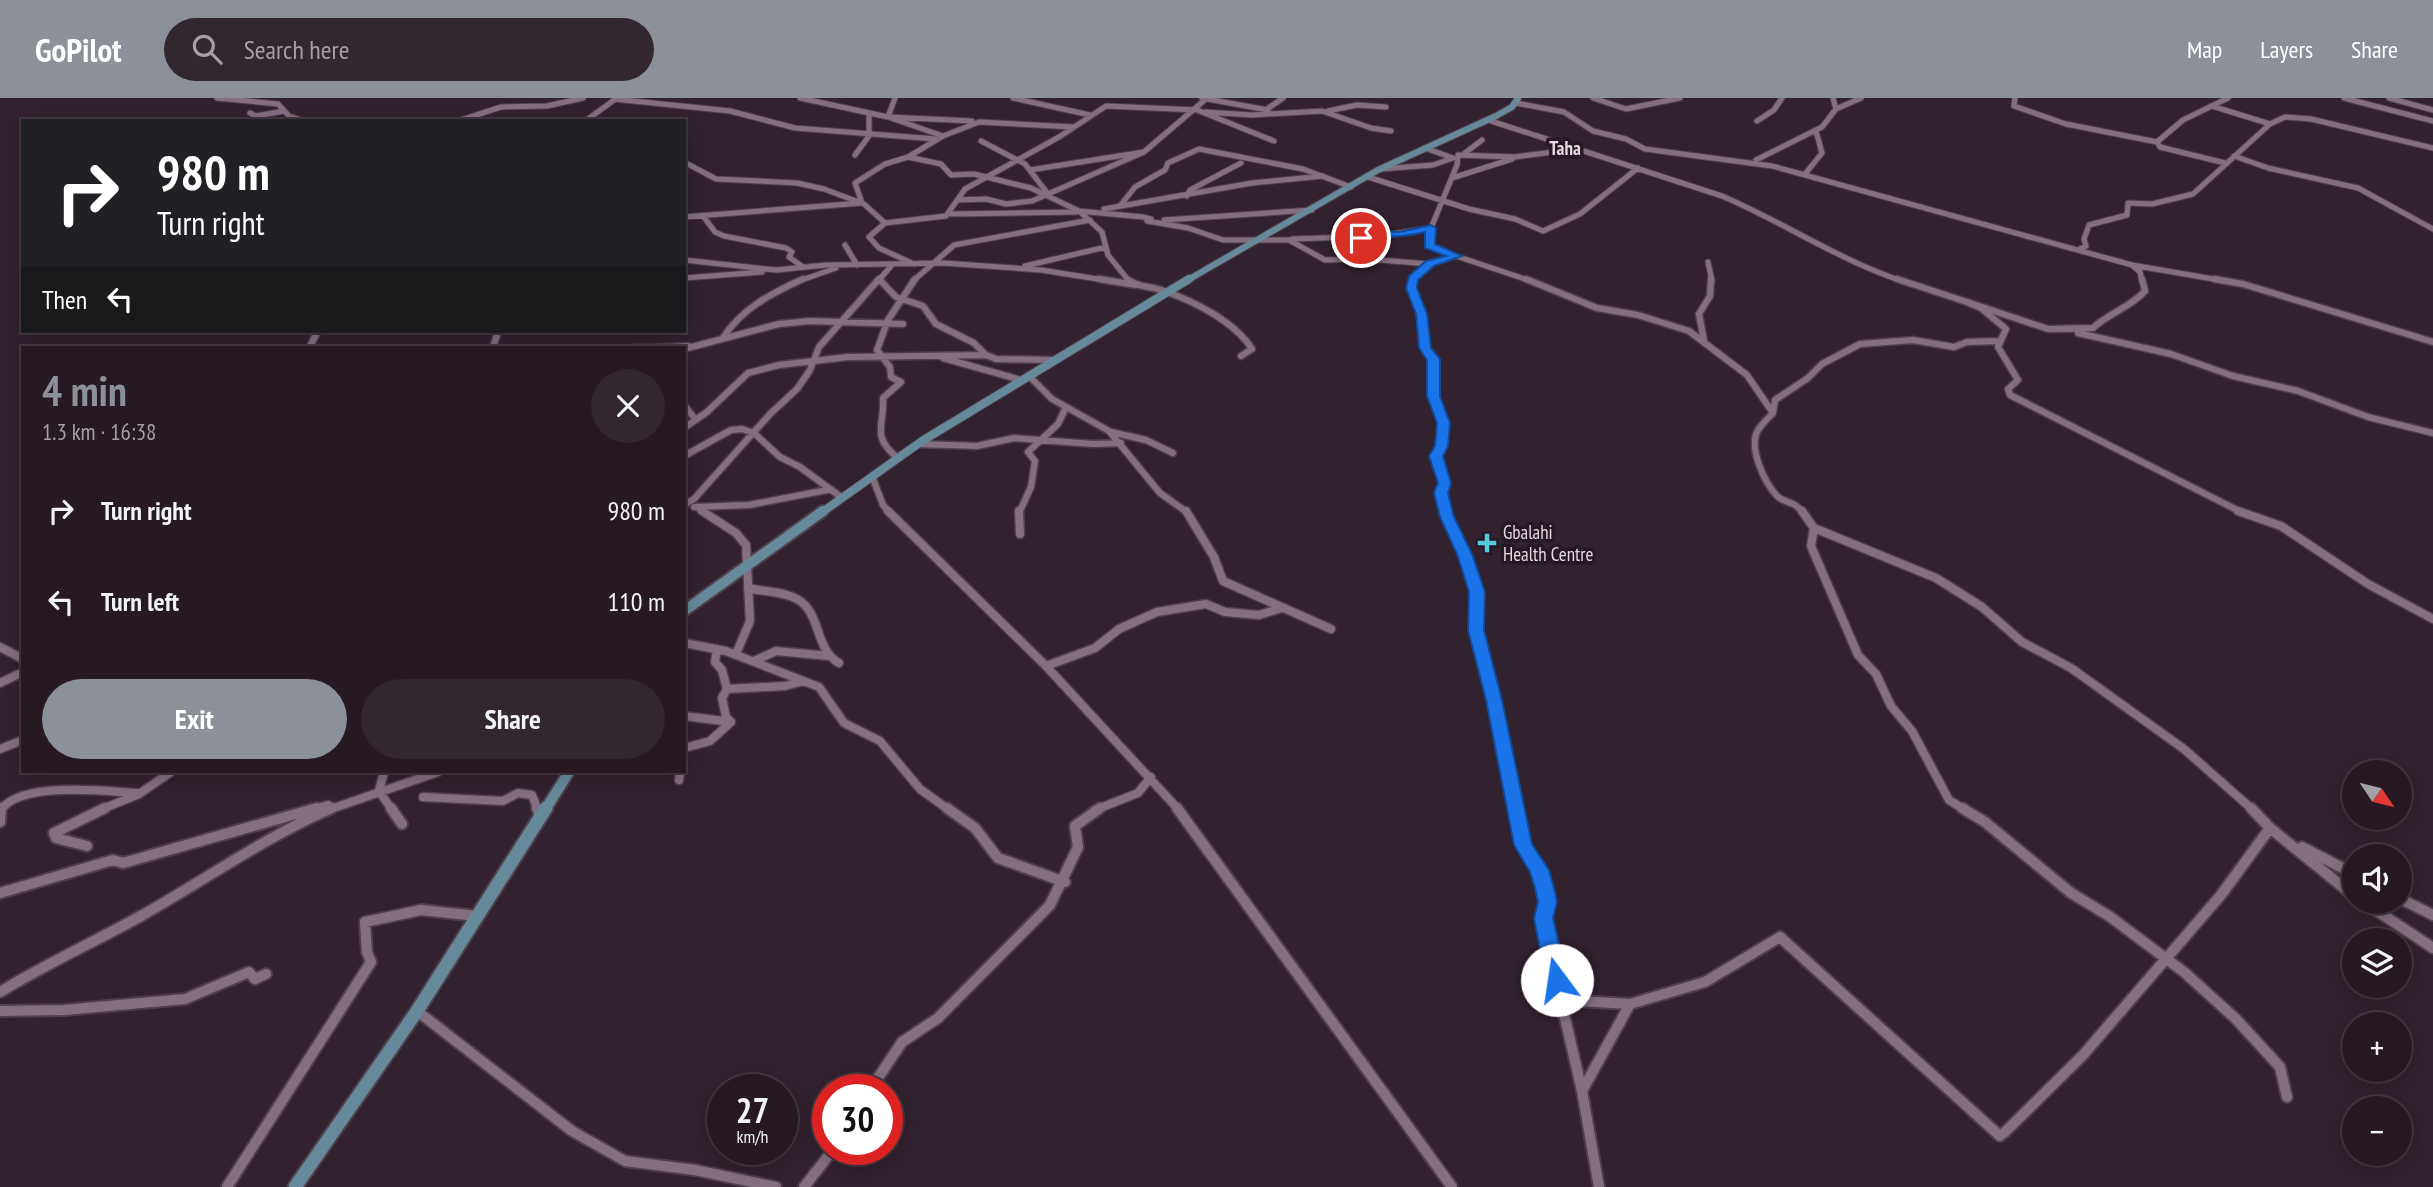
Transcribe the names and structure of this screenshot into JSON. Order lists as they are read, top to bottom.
{
  "districts": ["Taha"],
  "places": {
    "health": ["Gbalahi Health Centre"]
  },
  "north": "bottom right",
  "page": {
    "header": "GoPilot",
    "search": "Search here",
    "nav": ["Map", "Layers", "Share"],
    "turn": ["980 m", "Turn right"],
    "then": "Then",
    "heading": ["4 min", "1.3 km · 16:38"],
    "list": [
      {
        "name": "Turn right",
        "value": "980 m"
      },
      {
        "name": "Turn left",
        "value": "110 m"
      }
    ],
    "buttons": ["Exit", "Share"],
    "map_buttons": ["+", "−"],
    "speed": "27 km/h",
    "limit": "30"
  }
}
